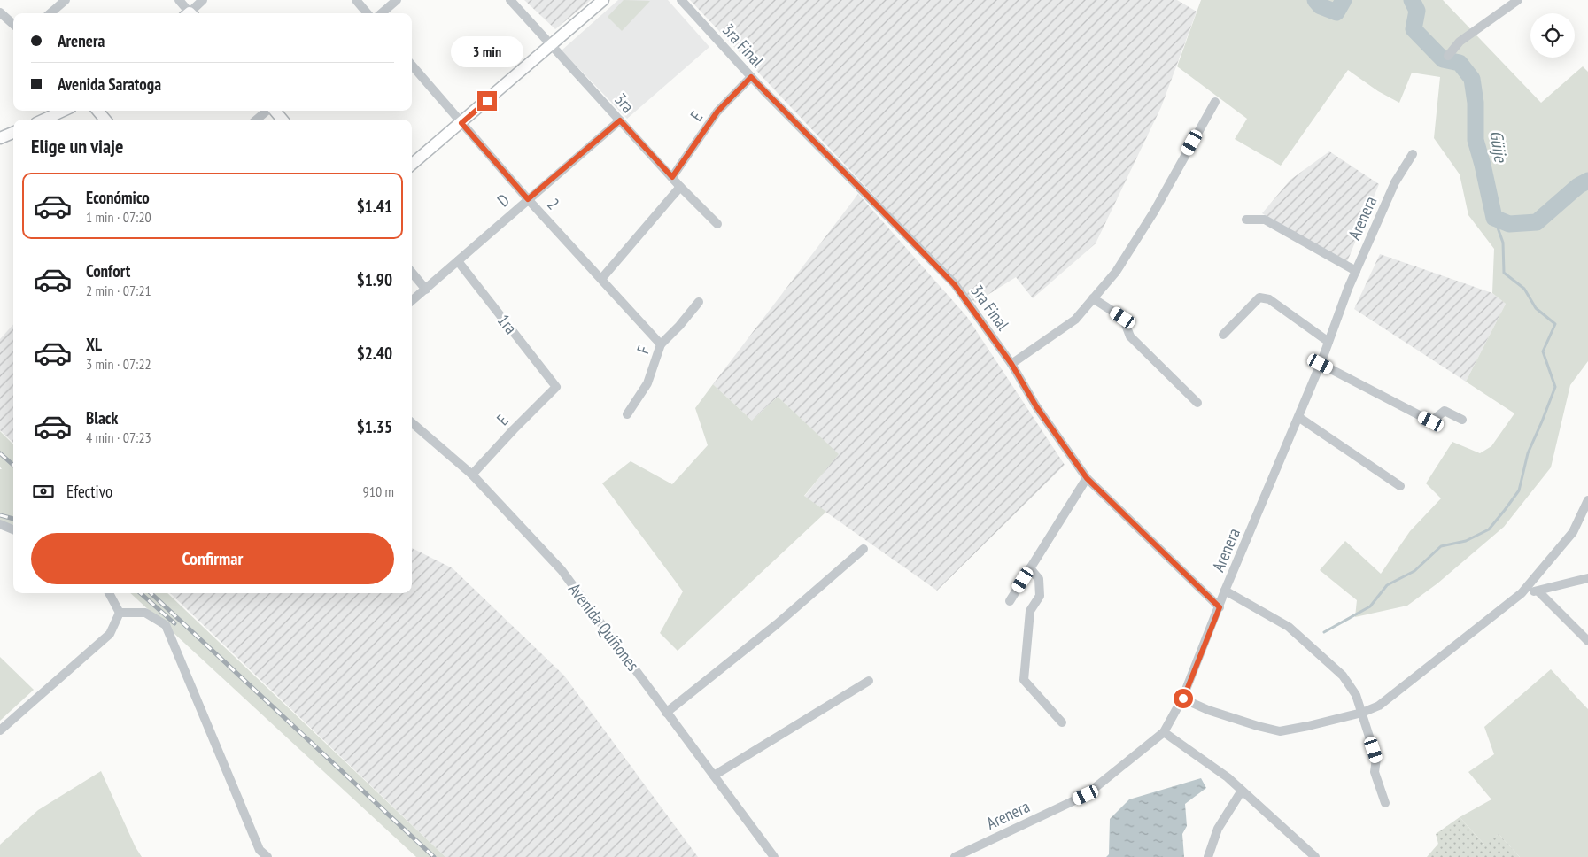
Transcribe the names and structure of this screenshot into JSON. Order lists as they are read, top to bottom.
{
  "streets": {
    "street": [
      "3ra Final",
      "3ra",
      "E",
      "D",
      "2",
      "Arenera",
      "1ra",
      "F",
      "Avenida Quiñones"
    ]
  },
  "crossings": [
    ["3ra Final", "E"],
    ["3ra Final", "Arenera"],
    ["3ra", "E"],
    ["3ra", "D"],
    ["E", "1ra"],
    ["E", "Avenida Quiñones"],
    ["D", "2"],
    ["D", "1ra"],
    ["2", "F"]
  ],
  "water": ["Güije"],
  "page": {
    "banner": ["Arenera", "Avenida Saratoga"],
    "bubble": "3 min",
    "heading": "Elige un viaje",
    "list": [
      {
        "name": "Económico",
        "note": "1 min · 07:20",
        "value": "$1.41"
      },
      {
        "name": "Confort",
        "note": "2 min · 07:21",
        "value": "$1.90"
      },
      {
        "name": "XL",
        "note": "3 min · 07:22",
        "value": "$2.40"
      },
      {
        "name": "Black",
        "note": "4 min · 07:23",
        "value": "$1.35"
      }
    ],
    "pay": ["Efectivo", "910 m"],
    "buttons": "Confirmar"
  }
}
